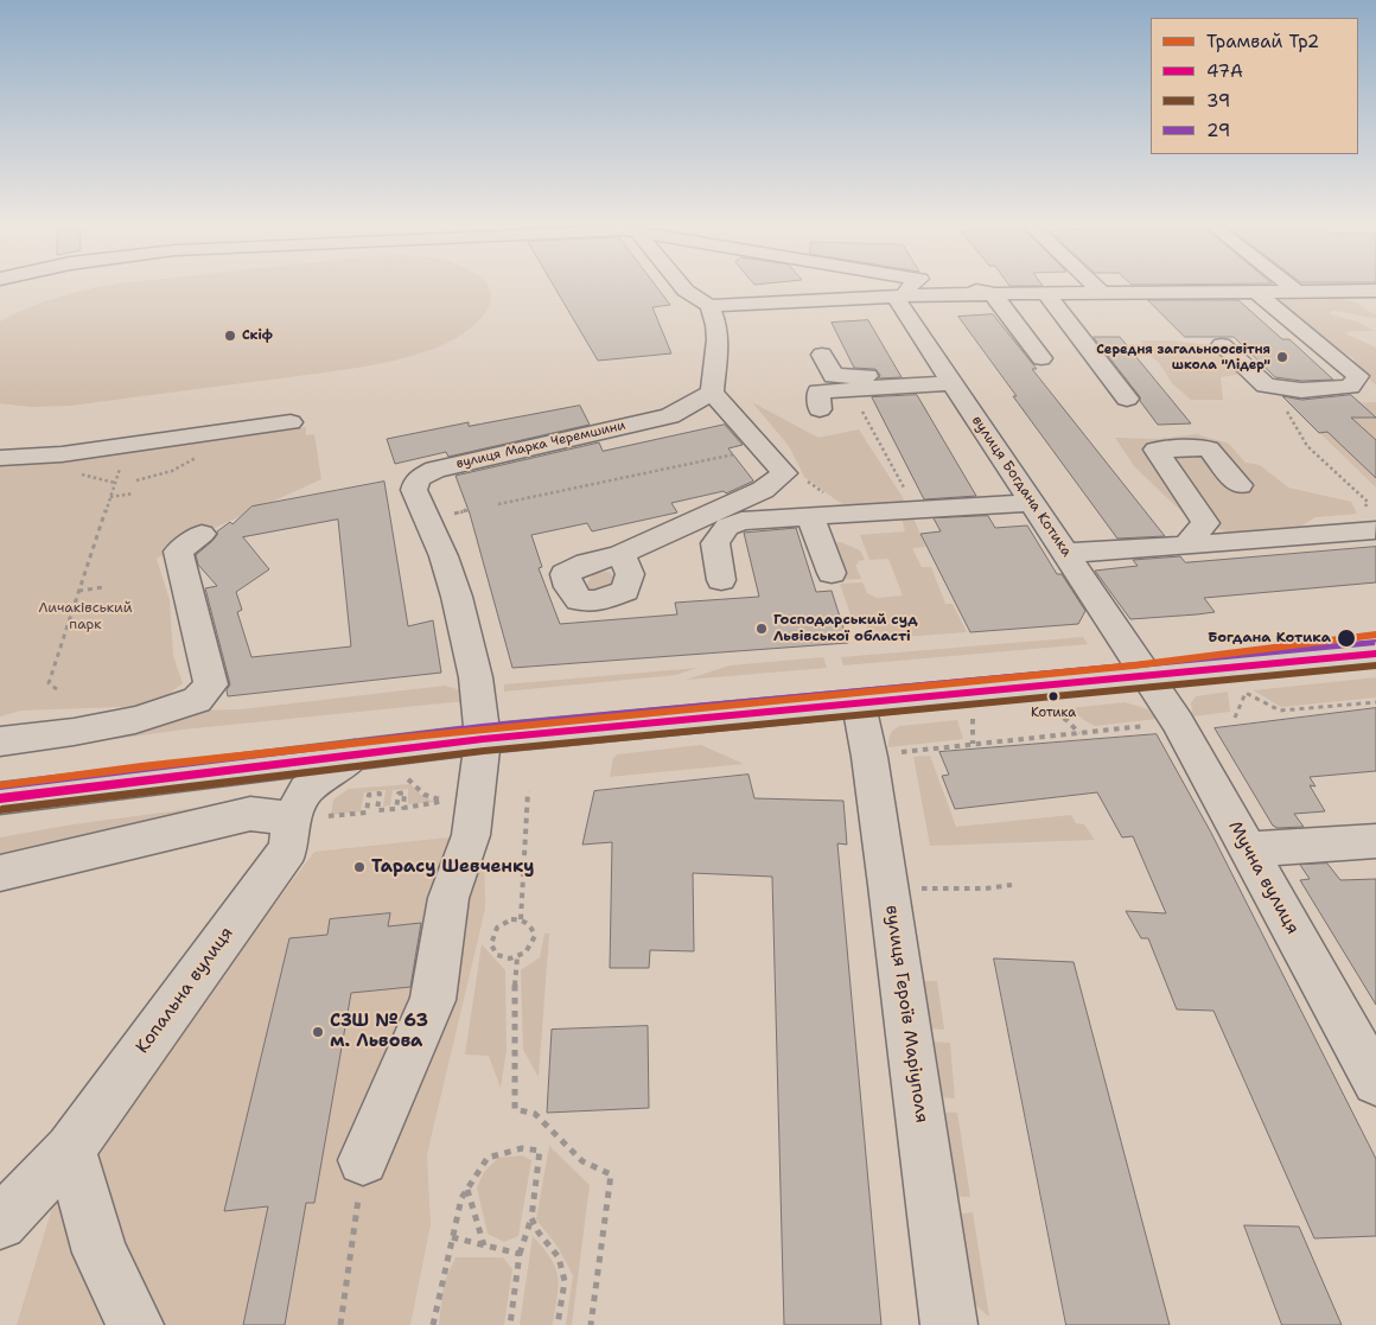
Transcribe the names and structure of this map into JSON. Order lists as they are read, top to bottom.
{
  "streets": {
    "street": [
      "вулиця Марка Черемшини",
      "вулиця Богдана Котика",
      "Мучна вулиця",
      "Копальна вулиця",
      "вулиця Героїв Маріуполя"
    ]
  },
  "crossings": [
    ["вулиця Богдана Котика", "Мучна вулиця"]
  ],
  "parks": ["Личаківський парк"],
  "places": [
    "Скіф",
    "Середня загальноосвітня школа \"Лідер\"",
    "Господарський суд Львівської області",
    "Богдана Котика",
    "Котика",
    "Тарасу Шевченку",
    "СЗШ № 63 м. Львова"
  ],
  "lines": [
    "tram line Тр2",
    "transit line 29",
    "transit line 47А",
    "transit line 39"
  ],
  "legend": [
    "Трамвай Тр2",
    "47А",
    "39",
    "29"
  ]
}
